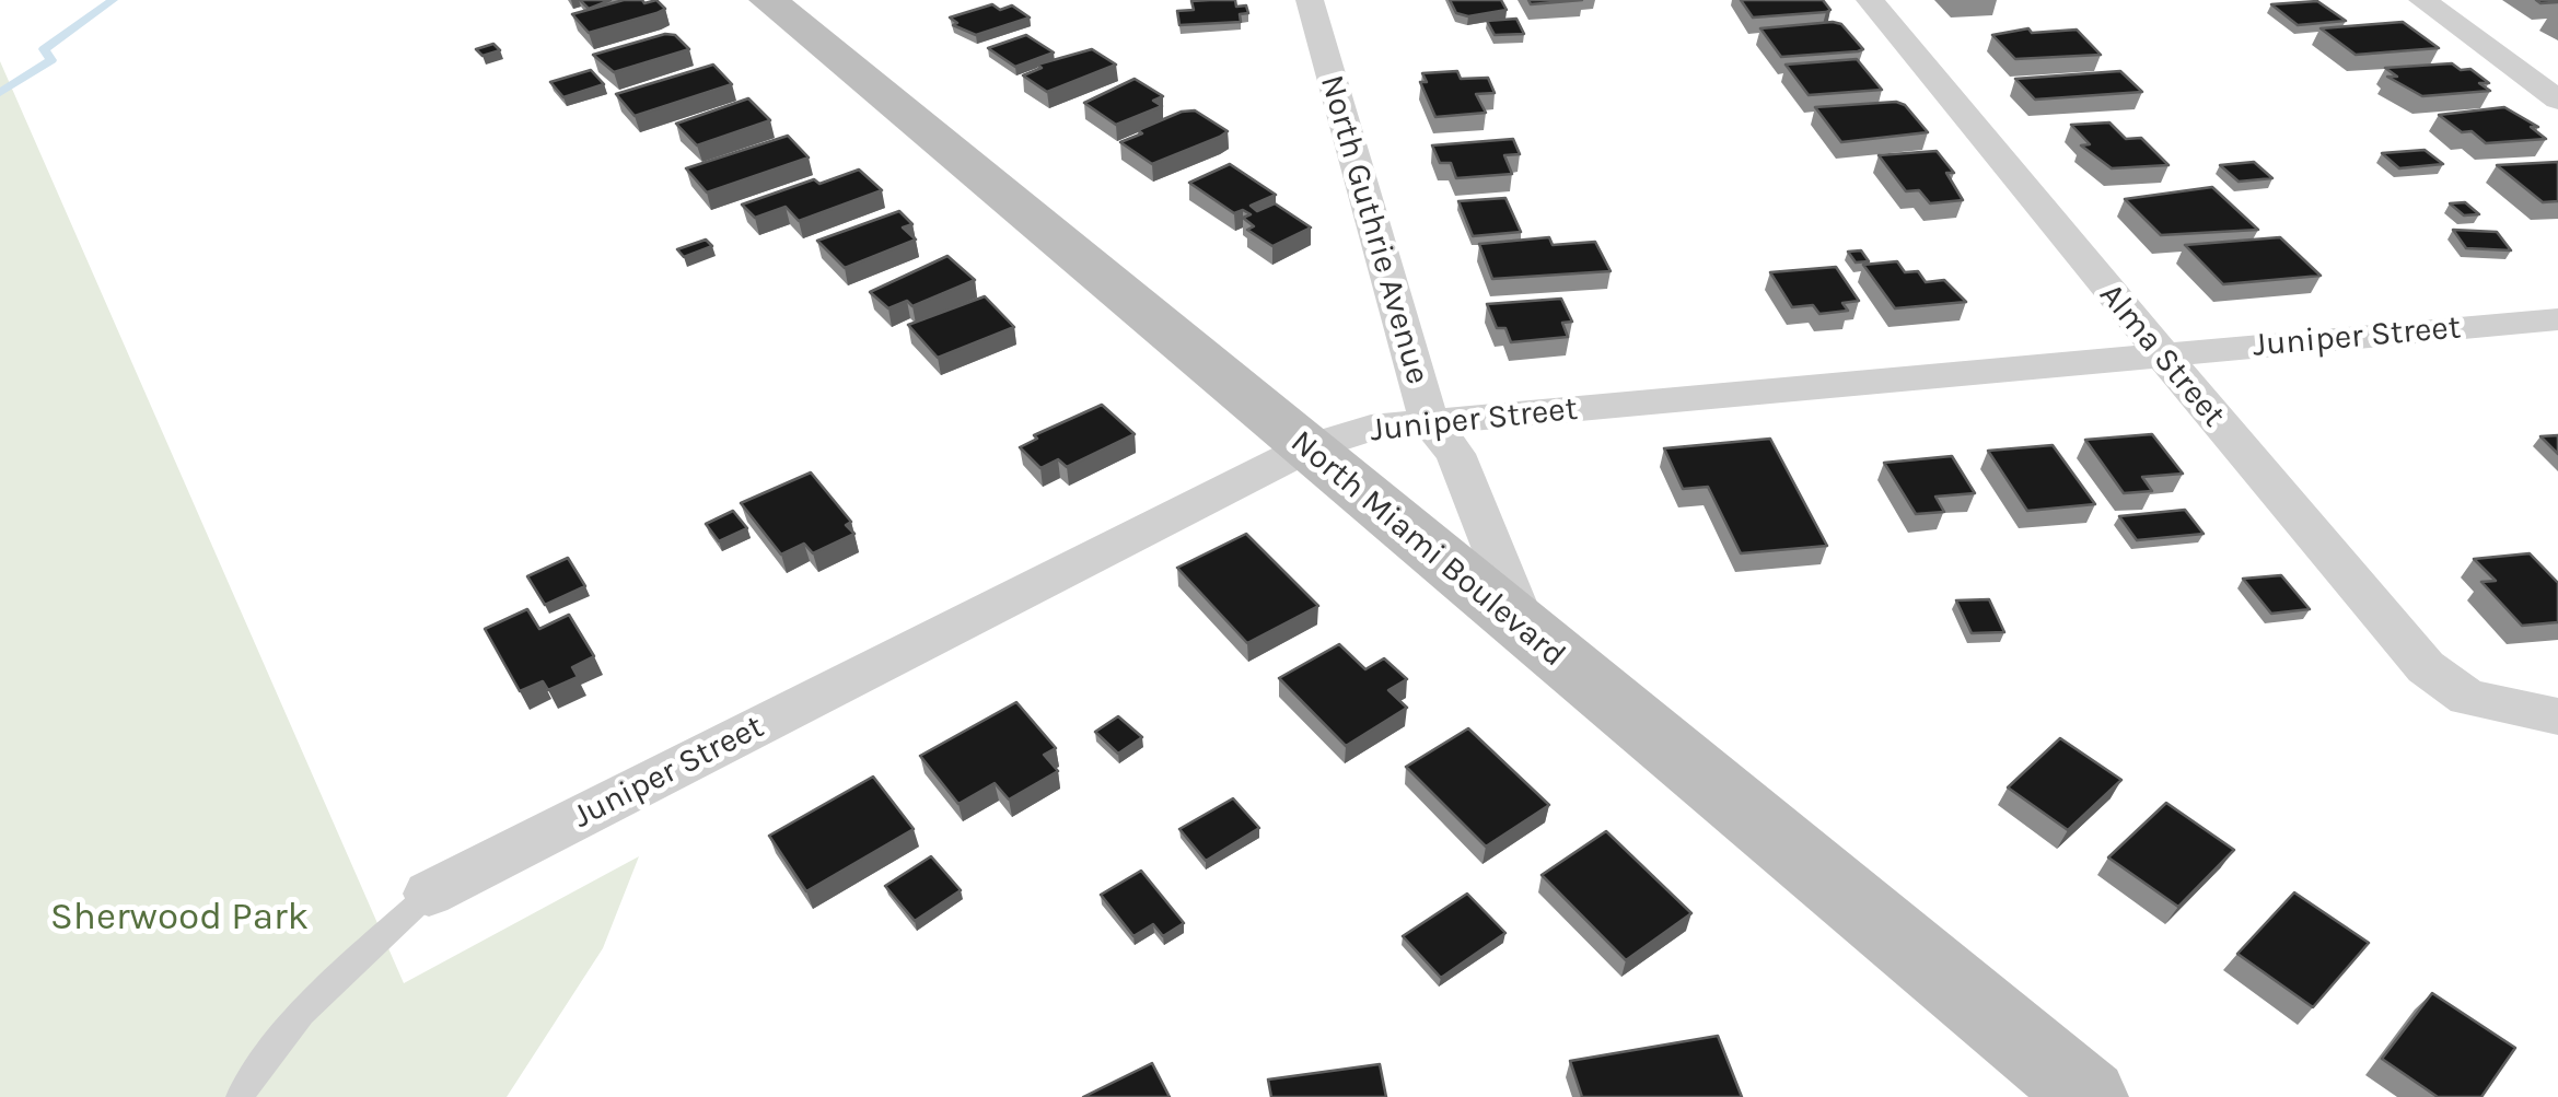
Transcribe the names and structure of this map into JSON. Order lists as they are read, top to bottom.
{
  "streets": {
    "main road": ["North Miami Boulevard"],
    "street": ["North Guthrie Avenue", "Juniper Street", "Alma Street"]
  },
  "crossings": [
    ["North Guthrie Avenue", "Juniper Street"],
    ["North Guthrie Avenue", "North Miami Boulevard"],
    ["Juniper Street", "Alma Street"],
    ["Juniper Street", "North Miami Boulevard"]
  ],
  "parks": ["Sherwood Park"]
}
